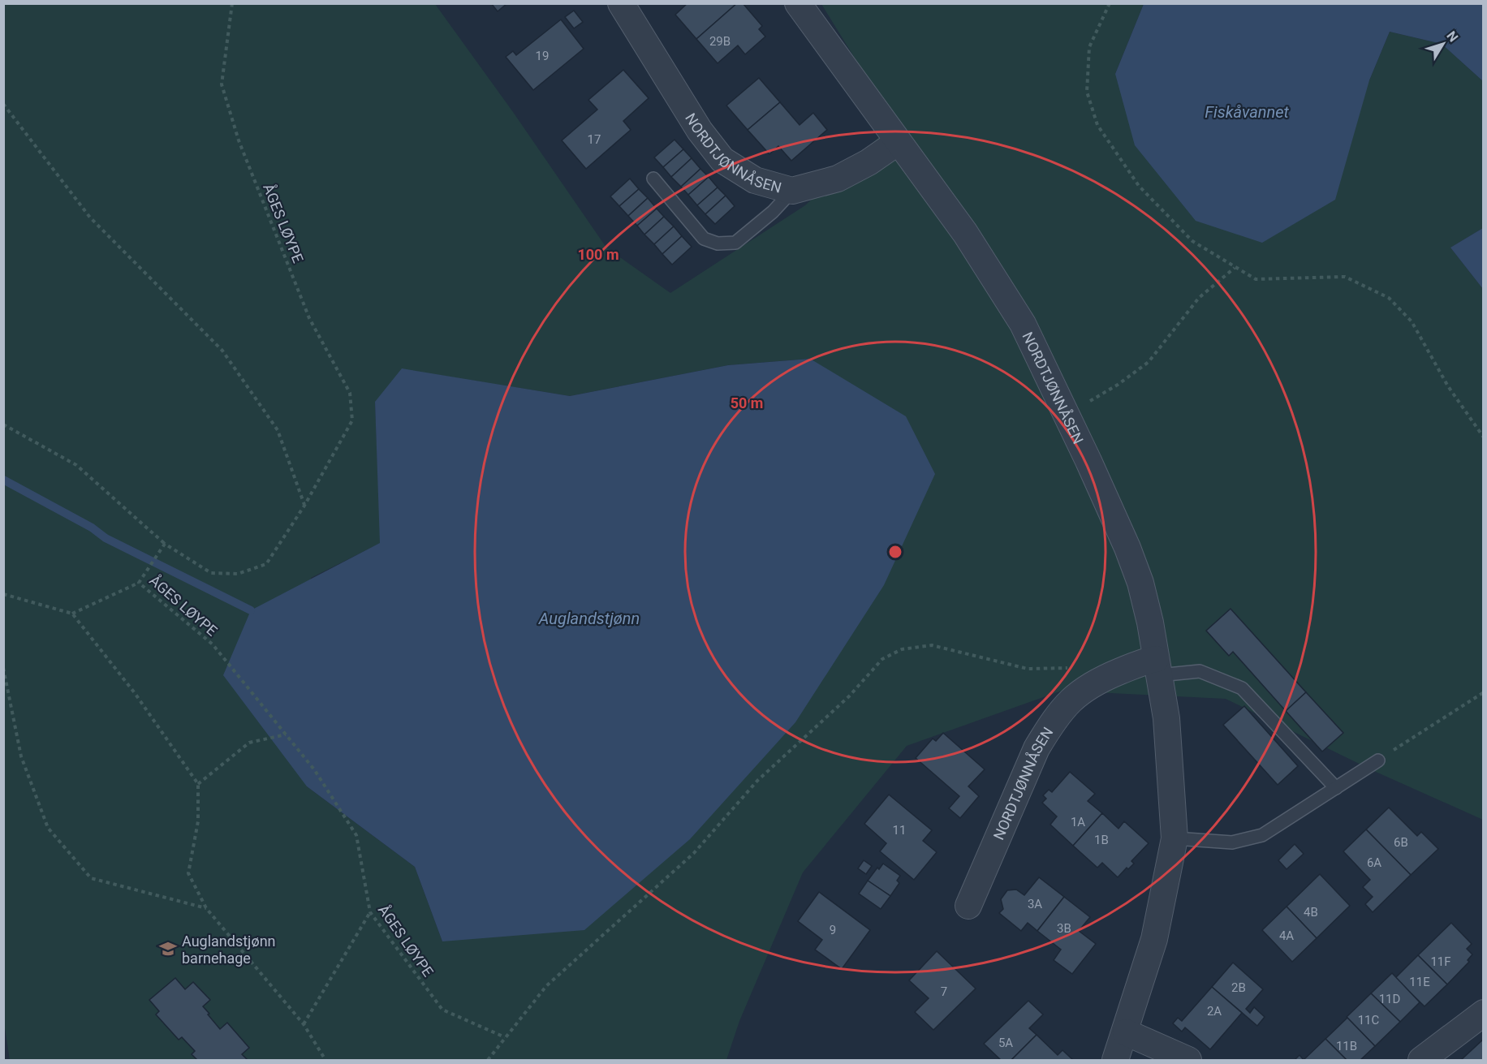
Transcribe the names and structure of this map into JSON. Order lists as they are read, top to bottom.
{
  "streets": {
    "street": ["NORDTJØNNÅSEN"],
    "path": ["ÅGES LØYPE"]
  },
  "water": ["Fiskåvannet", "Auglandstjønn"],
  "places": {
    "school or university": ["Auglandstjønn barnehage"]
  },
  "house_numbers": [
    "29B",
    "19",
    "17",
    "1A",
    "11",
    "1B",
    "6B",
    "6A",
    "3A",
    "4B",
    "3B",
    "9",
    "4A",
    "11F",
    "11E",
    "2B",
    "7",
    "11D",
    "2A",
    "11C",
    "5A",
    "11B"
  ],
  "north": "top right",
  "rings": ["100 m", "50 m"]
}
